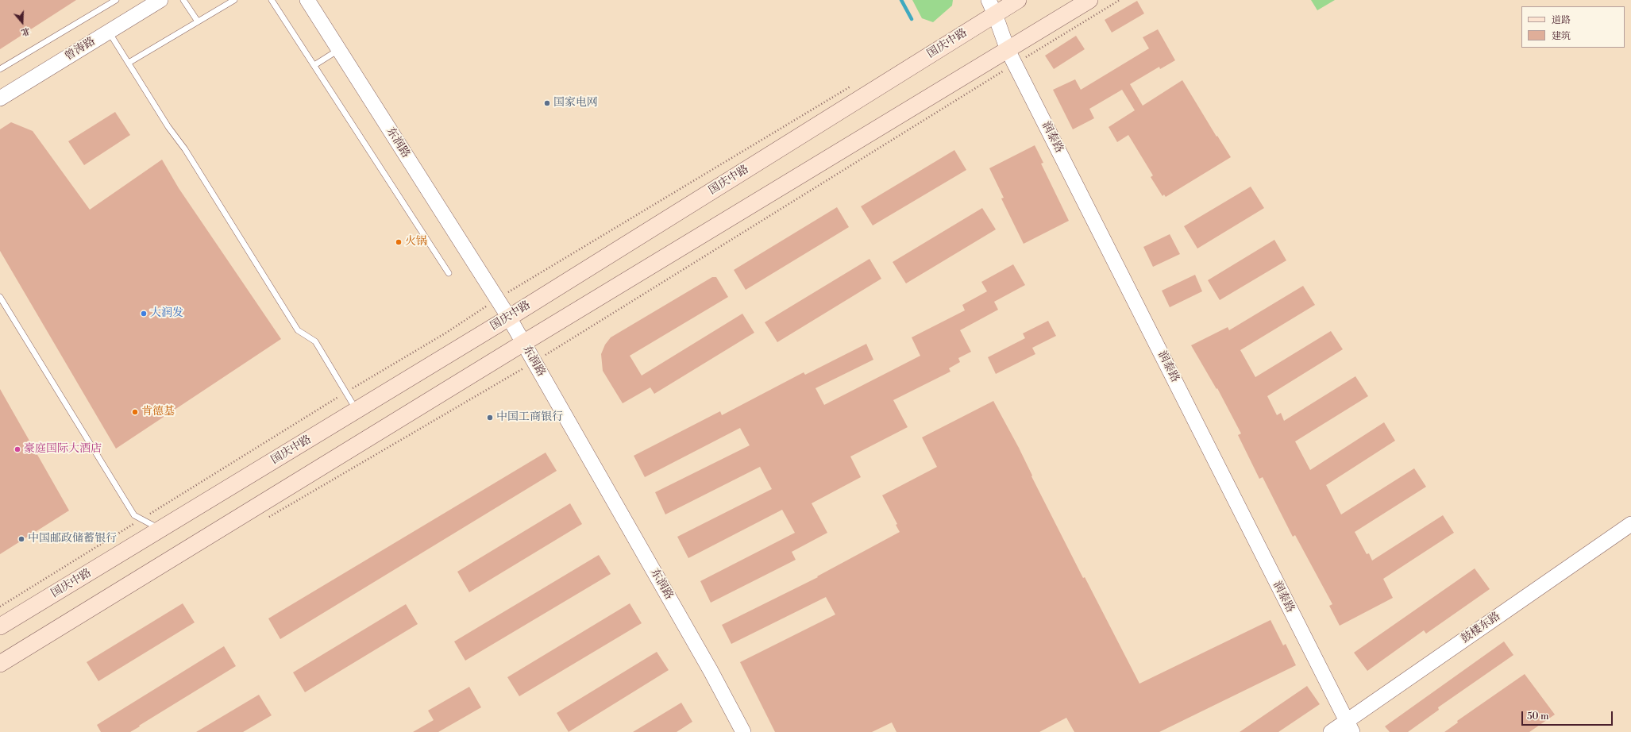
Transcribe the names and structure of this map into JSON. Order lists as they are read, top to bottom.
{
  "streets": {
    "main road": ["国庆中路"],
    "street": [
      "曾涛路",
      "润泰路",
      "东润路",
      "鼓楼东路"
    ]
  },
  "crossings": [
    ["国庆中路", "润泰路"],
    ["国庆中路", "东润路"],
    ["润泰路", "鼓楼东路"]
  ],
  "places": [
    "国家电网",
    "火锅",
    "大润发",
    "肯德基",
    "中国工商银行",
    "豪庭国际大酒店",
    "中国邮政储蓄银行"
  ],
  "legend": ["道路", "建筑"],
  "scale_bar": "50 m",
  "north": "bottom"
}
